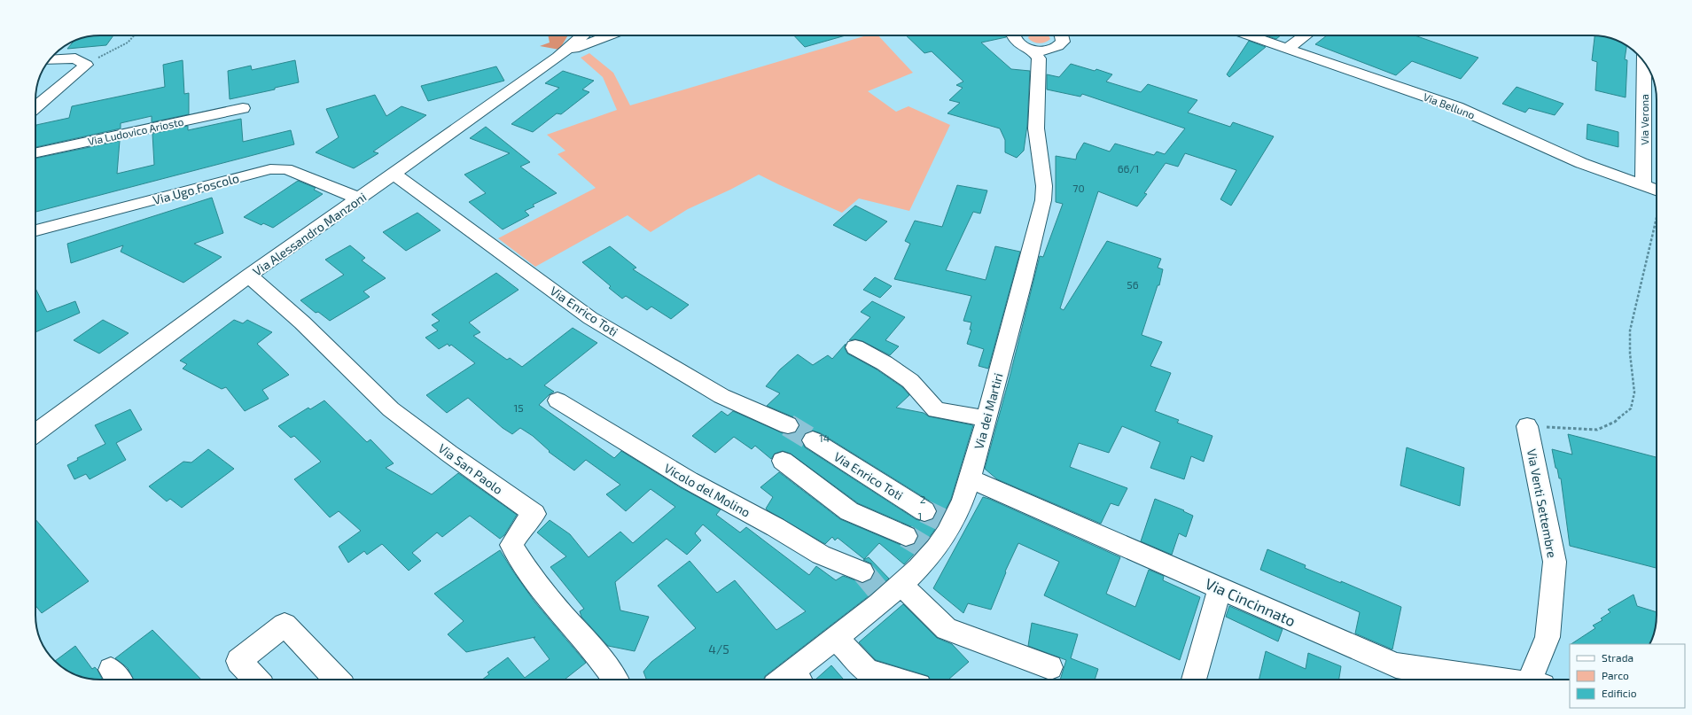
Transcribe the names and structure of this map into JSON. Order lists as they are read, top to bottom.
{
  "streets": {
    "street": [
      "Via Belluno",
      "Via Verona",
      "Via Ludovico Ariosto",
      "Via Ugo Foscolo",
      "Via Alessandro Manzoni",
      "Via Enrico Toti",
      "Via dei Martiri",
      "Via San Paolo",
      "Vicolo del Molino",
      "Via Venti Settembre",
      "Via Cincinnato"
    ]
  },
  "crossings": [
    ["Via Belluno", "Via Verona"],
    ["Via Ugo Foscolo", "Via Alessandro Manzoni"],
    ["Via Alessandro Manzoni", "Via Enrico Toti"],
    ["Via Alessandro Manzoni", "Via San Paolo"],
    ["Via dei Martiri", "Via Cincinnato"]
  ],
  "house_numbers": [
    "66/1",
    "70",
    "56",
    "15",
    "14",
    "2",
    "1",
    "4/5"
  ],
  "legend": ["Strada", "Parco", "Edificio"]
}
